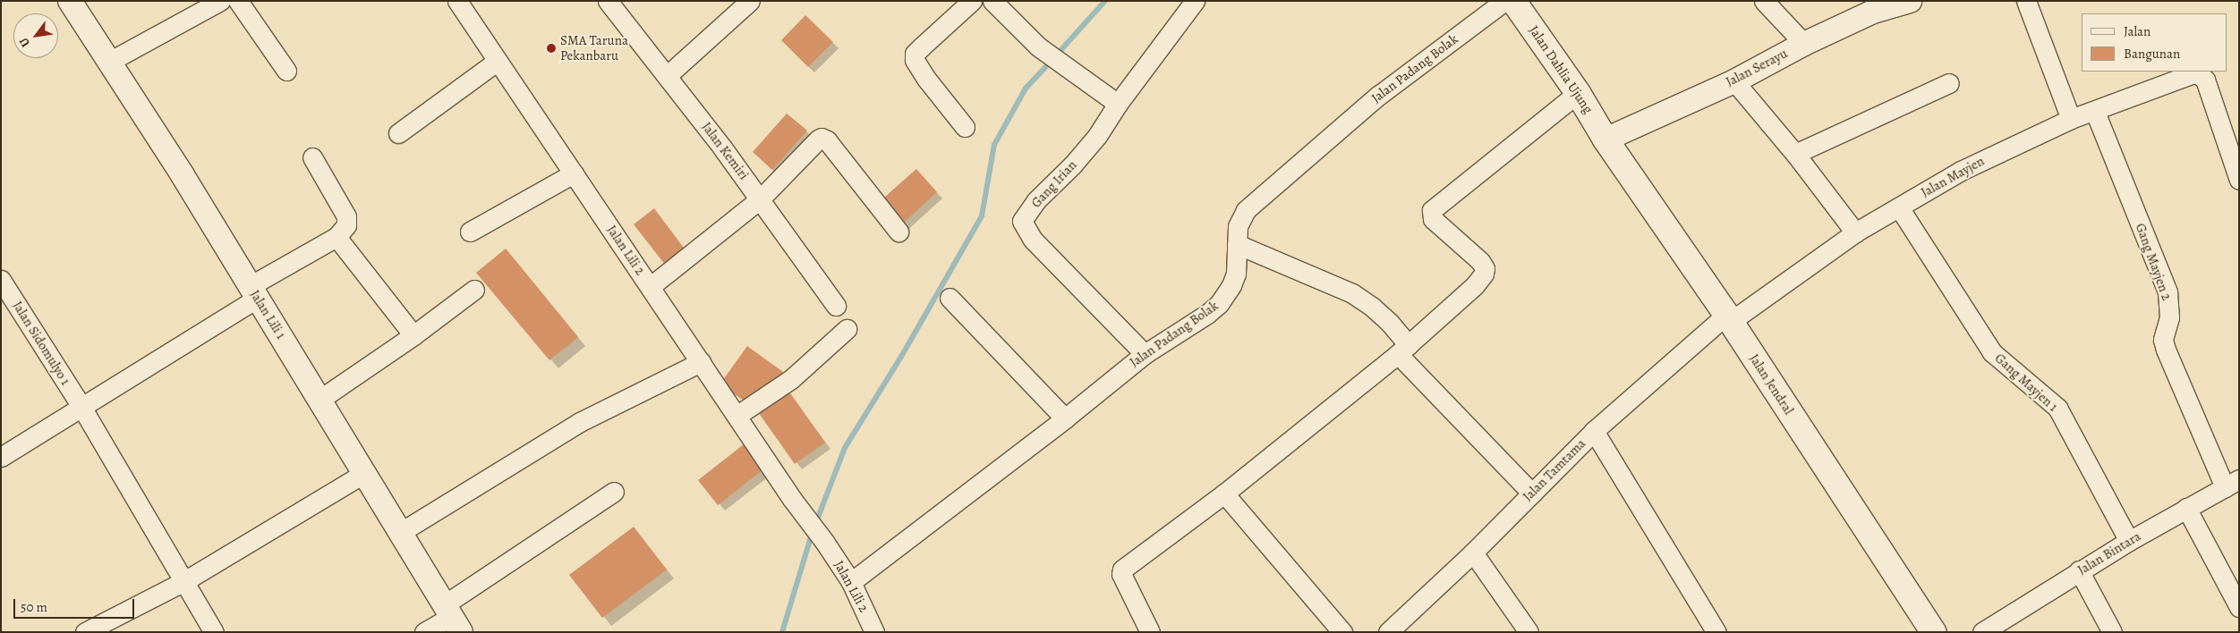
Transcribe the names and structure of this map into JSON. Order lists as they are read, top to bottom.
{
  "streets": {
    "main road": ["Jalan Dahlia Ujung", "Jalan Jendral"],
    "street": [
      "Jalan Serayu",
      "Jalan Padang Bolak",
      "Jalan Kemiri",
      "Jalan Mayjen",
      "Gang Irian",
      "Jalan Lili 2",
      "Gang Mayjen 2",
      "Jalan Lili 1",
      "Jalan Sidomulyo 1",
      "Gang Mayjen 1",
      "Jalan Tamtama",
      "Jalan Bintara"
    ]
  },
  "crossings": [
    ["Jalan Serayu", "Jalan Dahlia Ujung"],
    ["Jalan Serayu", "Jalan Jendral"],
    ["Jalan Padang Bolak", "Gang Irian"],
    ["Jalan Padang Bolak", "Jalan Lili 2"],
    ["Jalan Dahlia Ujung", "Jalan Jendral"],
    ["Jalan Mayjen", "Gang Mayjen 2"],
    ["Jalan Mayjen", "Gang Mayjen 1"],
    ["Jalan Mayjen", "Jalan Jendral"],
    ["Jalan Mayjen", "Jalan Tamtama"],
    ["Gang Mayjen 2", "Jalan Bintara"],
    ["Gang Mayjen 1", "Jalan Bintara"],
    ["Jalan Jendral", "Jalan Tamtama"]
  ],
  "places": ["SMA Taruna Pekanbaru"],
  "legend": ["Jalan", "Bangunan"],
  "scale_bar": "50 m",
  "north": "bottom left"
}
